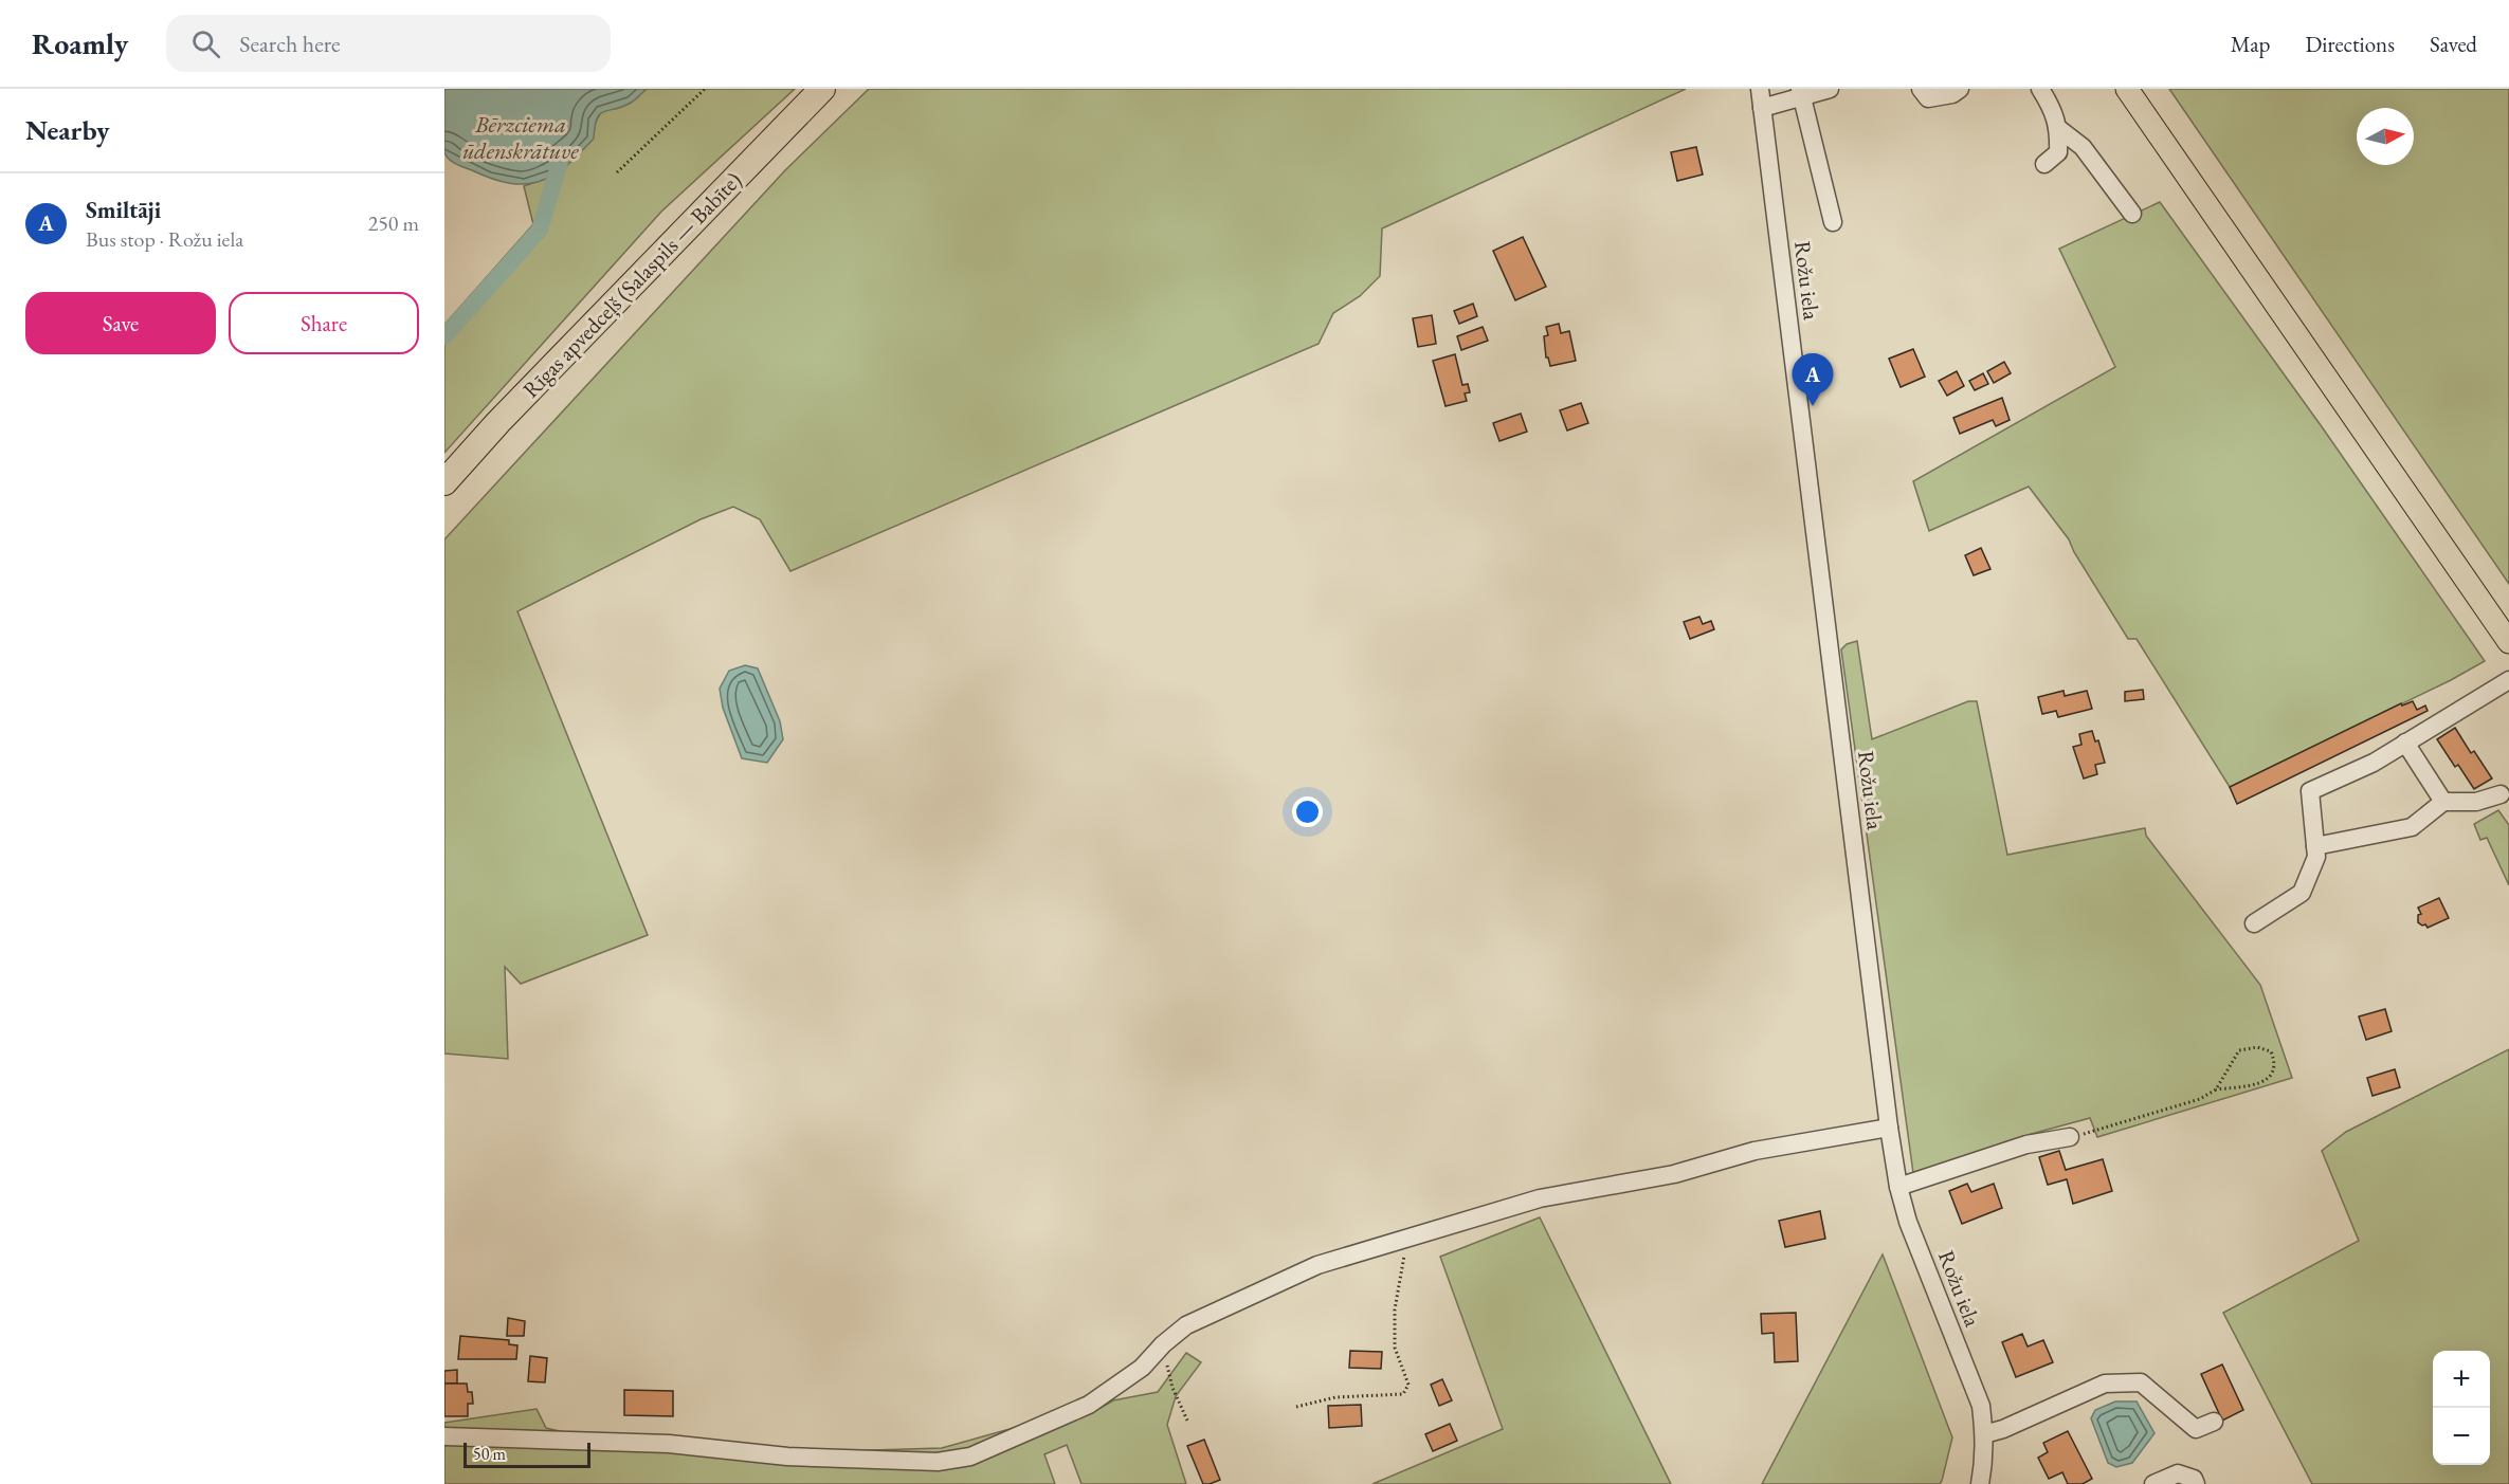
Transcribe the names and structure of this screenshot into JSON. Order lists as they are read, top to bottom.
{
  "streets": {
    "highway": ["Rīgas apvedceļš (Salaspils — Babīte)"],
    "street": ["Rožu iela"]
  },
  "water": ["Bērzciema ūdenskrātuve"],
  "scale_bar": "50 m",
  "north": "right",
  "page": {
    "header": "Roamly",
    "search": "Search here",
    "nav": ["Map", "Directions", "Saved"],
    "heading": "Nearby",
    "list": [
      {
        "mark": "A",
        "name": "Smiltāji",
        "note": "Bus stop · Rožu iela",
        "value": "250 m"
      }
    ],
    "buttons": ["Save", "Share"],
    "pins": "A",
    "map_buttons": ["+", "−"],
    "scale": "50 m"
  }
}
